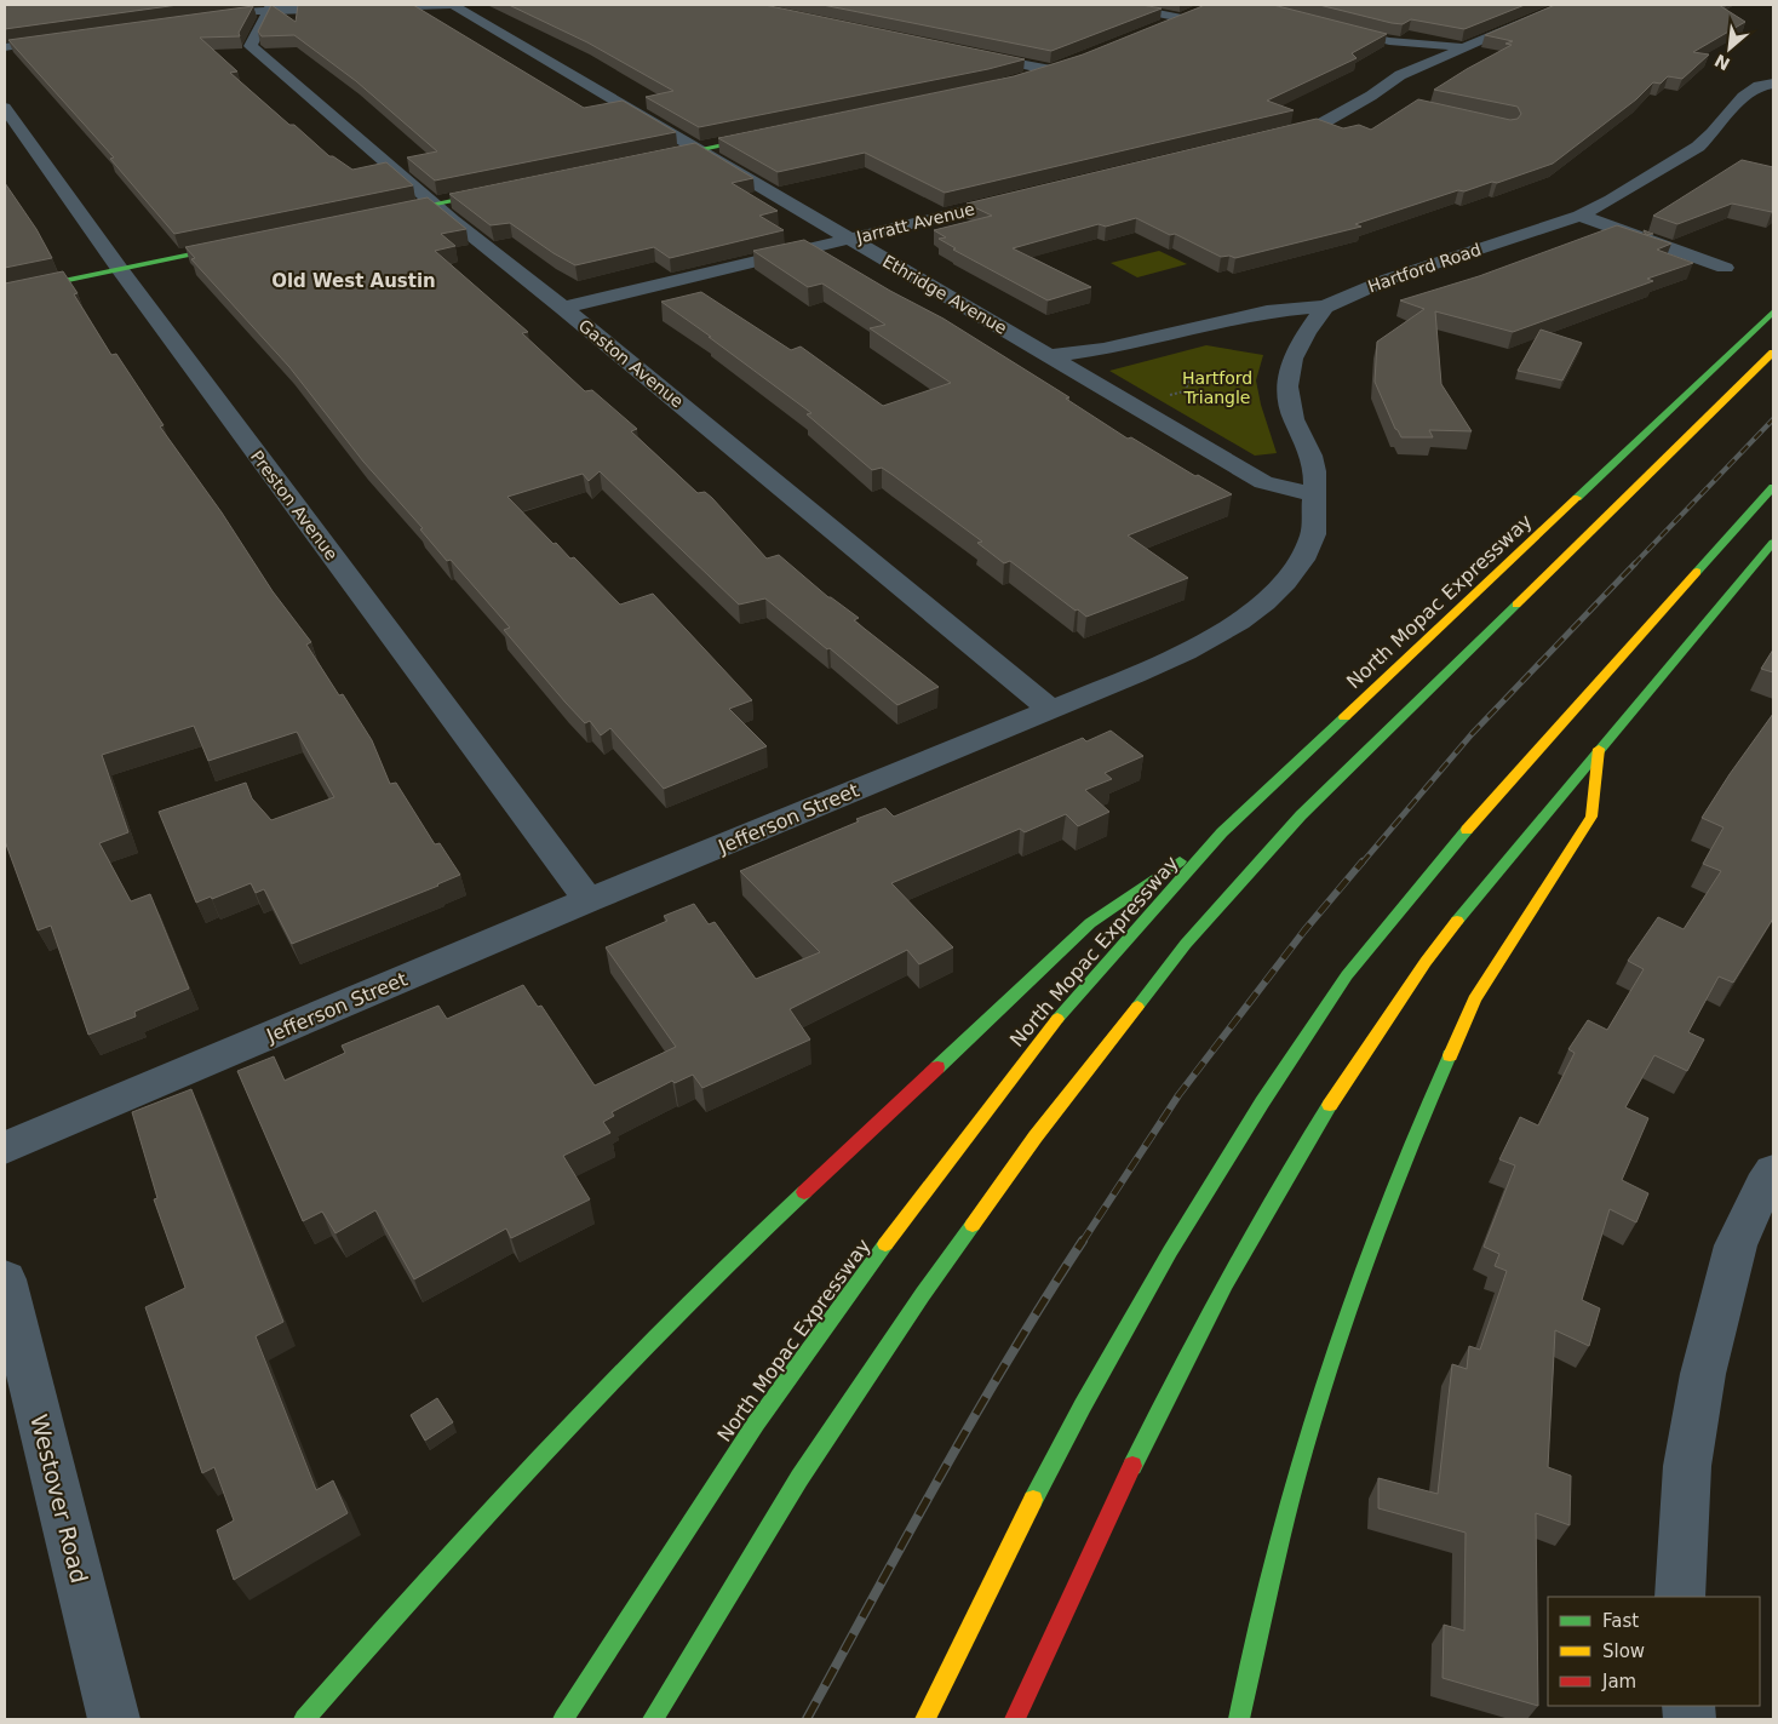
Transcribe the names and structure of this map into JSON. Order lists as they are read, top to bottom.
{
  "streets": {
    "main road": ["North Mopac Expressway"],
    "street": [
      "Jarratt Avenue",
      "Hartford Road",
      "Ethridge Avenue",
      "Gaston Avenue",
      "Preston Avenue",
      "Jefferson Street",
      "Westover Road"
    ]
  },
  "crossings": [
    ["Jarratt Avenue", "Ethridge Avenue"],
    ["Jarratt Avenue", "Gaston Avenue"],
    ["Hartford Road", "Ethridge Avenue"],
    ["Hartford Road", "Jefferson Street"],
    ["Ethridge Avenue", "Jefferson Street"],
    ["Gaston Avenue", "Jefferson Street"],
    ["Preston Avenue", "Jefferson Street"]
  ],
  "districts": ["Old West Austin"],
  "parks": ["Hartford Triangle"],
  "legend": ["Fast", "Slow", "Jam"],
  "north": "bottom left"
}
